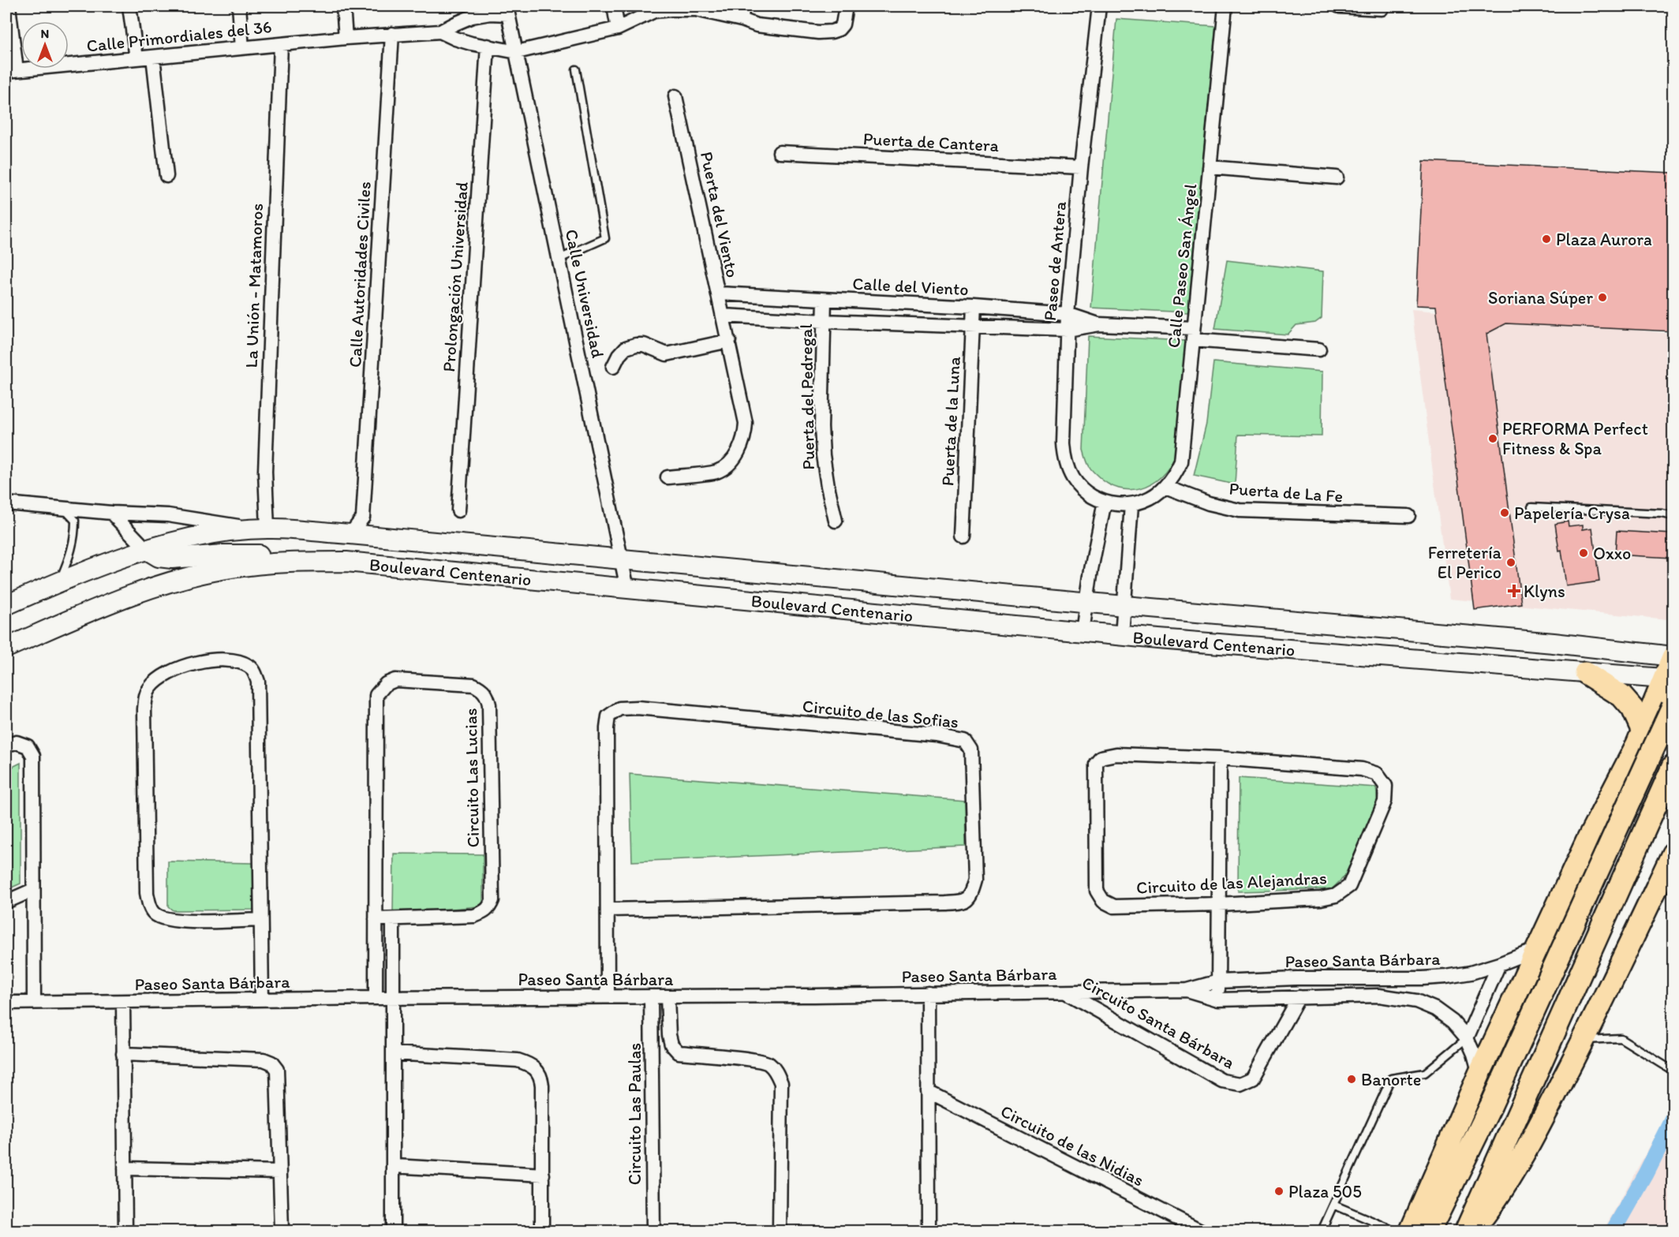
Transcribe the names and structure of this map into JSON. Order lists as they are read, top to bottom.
{
  "streets": {
    "main road": ["Boulevard Centenario"],
    "street": [
      "Calle Primordiales del 36",
      "Puerta de Cantera",
      "Puerta del Viento",
      "Paseo de Antera",
      "Calle Paseo San Ángel",
      "Calle Autoridades Civiles",
      "Prolongación Universidad",
      "La Unión - Matamoros",
      "Calle del Viento",
      "Calle Universidad",
      "Puerta del Pedregal",
      "Puerta de la Luna",
      "Puerta de La Fe",
      "Circuito de las Sofias",
      "Circuito Las Lucias",
      "Circuito de las Alejandras",
      "Paseo Santa Bárbara",
      "Circuito Santa Bárbara",
      "Circuito Las Paulas",
      "Circuito de las Nidias"
    ]
  },
  "crossings": [
    ["Calle Primordiales del 36", "Calle Autoridades Civiles"],
    ["Calle Primordiales del 36", "Prolongación Universidad"],
    ["Calle Primordiales del 36", "La Unión - Matamoros"],
    ["Calle Primordiales del 36", "Calle Universidad"],
    ["Puerta de Cantera", "Paseo de Antera"],
    ["Puerta del Viento", "Calle del Viento"],
    ["Paseo de Antera", "Calle del Viento"],
    ["Calle Paseo San Ángel", "Calle del Viento"],
    ["Calle Paseo San Ángel", "Puerta de La Fe"],
    ["La Unión - Matamoros", "Boulevard Centenario"],
    ["Calle del Viento", "Puerta del Pedregal"],
    ["Calle del Viento", "Puerta de la Luna"],
    ["Calle Universidad", "Boulevard Centenario"],
    ["Circuito de las Sofias", "Paseo Santa Bárbara"],
    ["Circuito Las Lucias", "Paseo Santa Bárbara"],
    ["Paseo Santa Bárbara", "Circuito Santa Bárbara"],
    ["Paseo Santa Bárbara", "Circuito Las Paulas"]
  ],
  "places": {
    "other": [
      "Plaza Aurora",
      "Soriana Súper",
      "PERFORMA Perfect Fitness & Spa",
      "Papelería Crysa",
      "Oxxo",
      "Ferretería El Perico",
      "Banorte",
      "Plaza 505"
    ],
    "health": ["Klyns"]
  },
  "north": "top"
}
